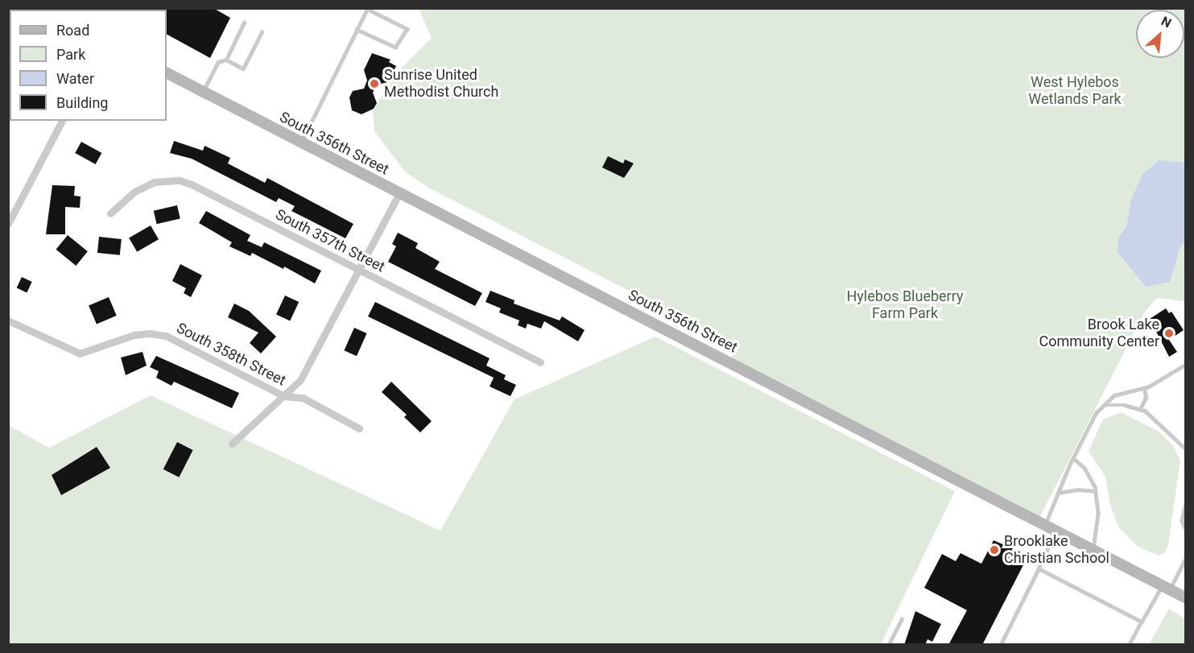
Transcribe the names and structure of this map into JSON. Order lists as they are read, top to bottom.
{
  "streets": {
    "main road": ["South 356th Street"],
    "street": ["South 357th Street", "South 358th Street"]
  },
  "parks": ["West Hylebos Wetlands Park", "Hylebos Blueberry Farm Park"],
  "places": ["Sunrise United Methodist Church", "Brook Lake Community Center", "Brooklake Christian School"],
  "legend": [
    "Road",
    "Park",
    "Water",
    "Building"
  ],
  "north": "top right"
}
